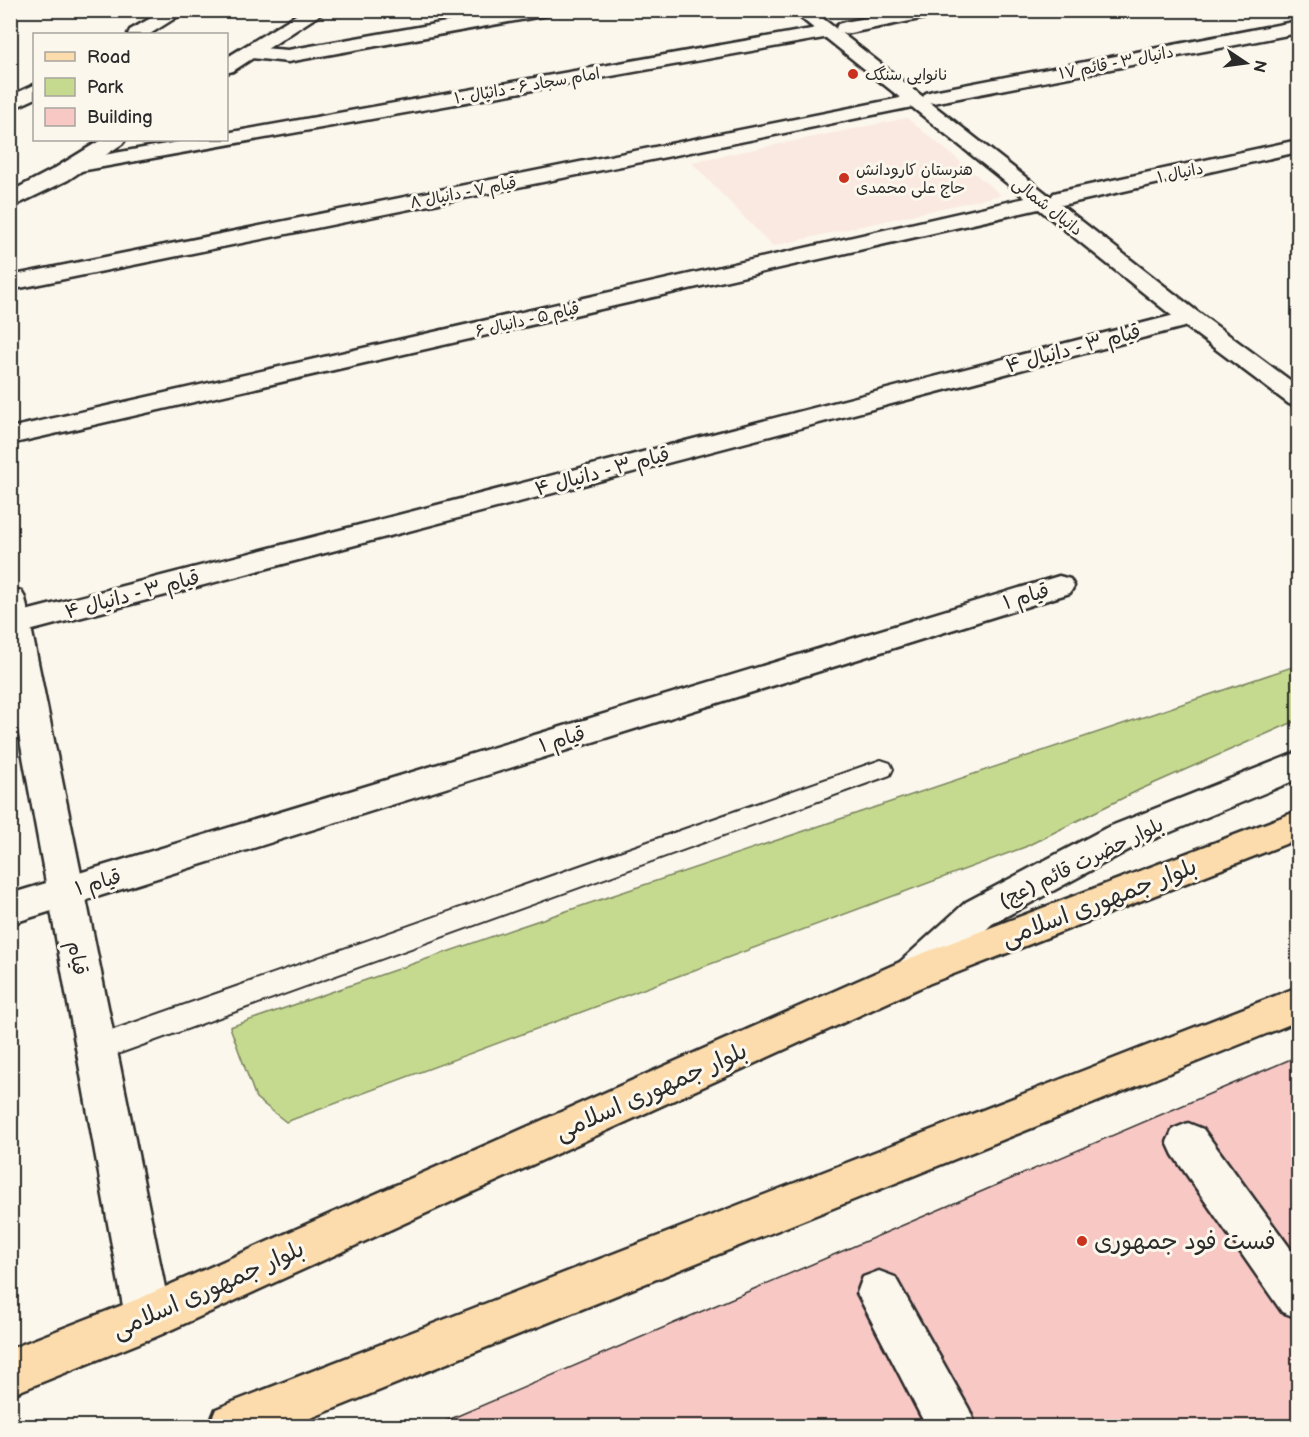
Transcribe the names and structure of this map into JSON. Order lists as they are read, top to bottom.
{
  "streets": {
    "main road": ["بلوار جمهوری اسلامی"],
    "street": [
      "دانیال ۳ - قائم ۱۷",
      "امام سجاد ۶ - دانیال ۱۰",
      "دانیال ۱",
      "قیام ۷ - دانیال ۸",
      "دانیال شمالی",
      "قیام ۵ - دانیال ۶",
      "قیام ۳ - دانیال ۴",
      "قیام ۱",
      "بلوار حضرت قائم (عج)",
      "قیام"
    ]
  },
  "crossings": [
    ["دانیال ۳ - قائم ۱۷", "قیام ۷ - دانیال ۸"],
    ["دانیال ۳ - قائم ۱۷", "دانیال شمالی"],
    ["امام سجاد ۶ - دانیال ۱۰", "دانیال شمالی"],
    ["دانیال ۱", "دانیال شمالی"],
    ["دانیال ۱", "قیام ۵ - دانیال ۶"],
    ["قیام ۷ - دانیال ۸", "دانیال شمالی"],
    ["دانیال شمالی", "قیام ۵ - دانیال ۶"],
    ["دانیال شمالی", "قیام ۳ - دانیال ۴"],
    ["قیام ۳ - دانیال ۴", "قیام"],
    ["قیام ۱", "قیام"],
    ["بلوار حضرت قائم (عج)", "بلوار جمهوری اسلامی"],
    ["بلوار جمهوری اسلامی", "قیام"]
  ],
  "places": ["نانوایی سنگک", "هنرستان کارودانش حاج علی محمدی", "فست فود جمهوری"],
  "legend": ["Road", "Park", "Building"],
  "north": "right"
}
